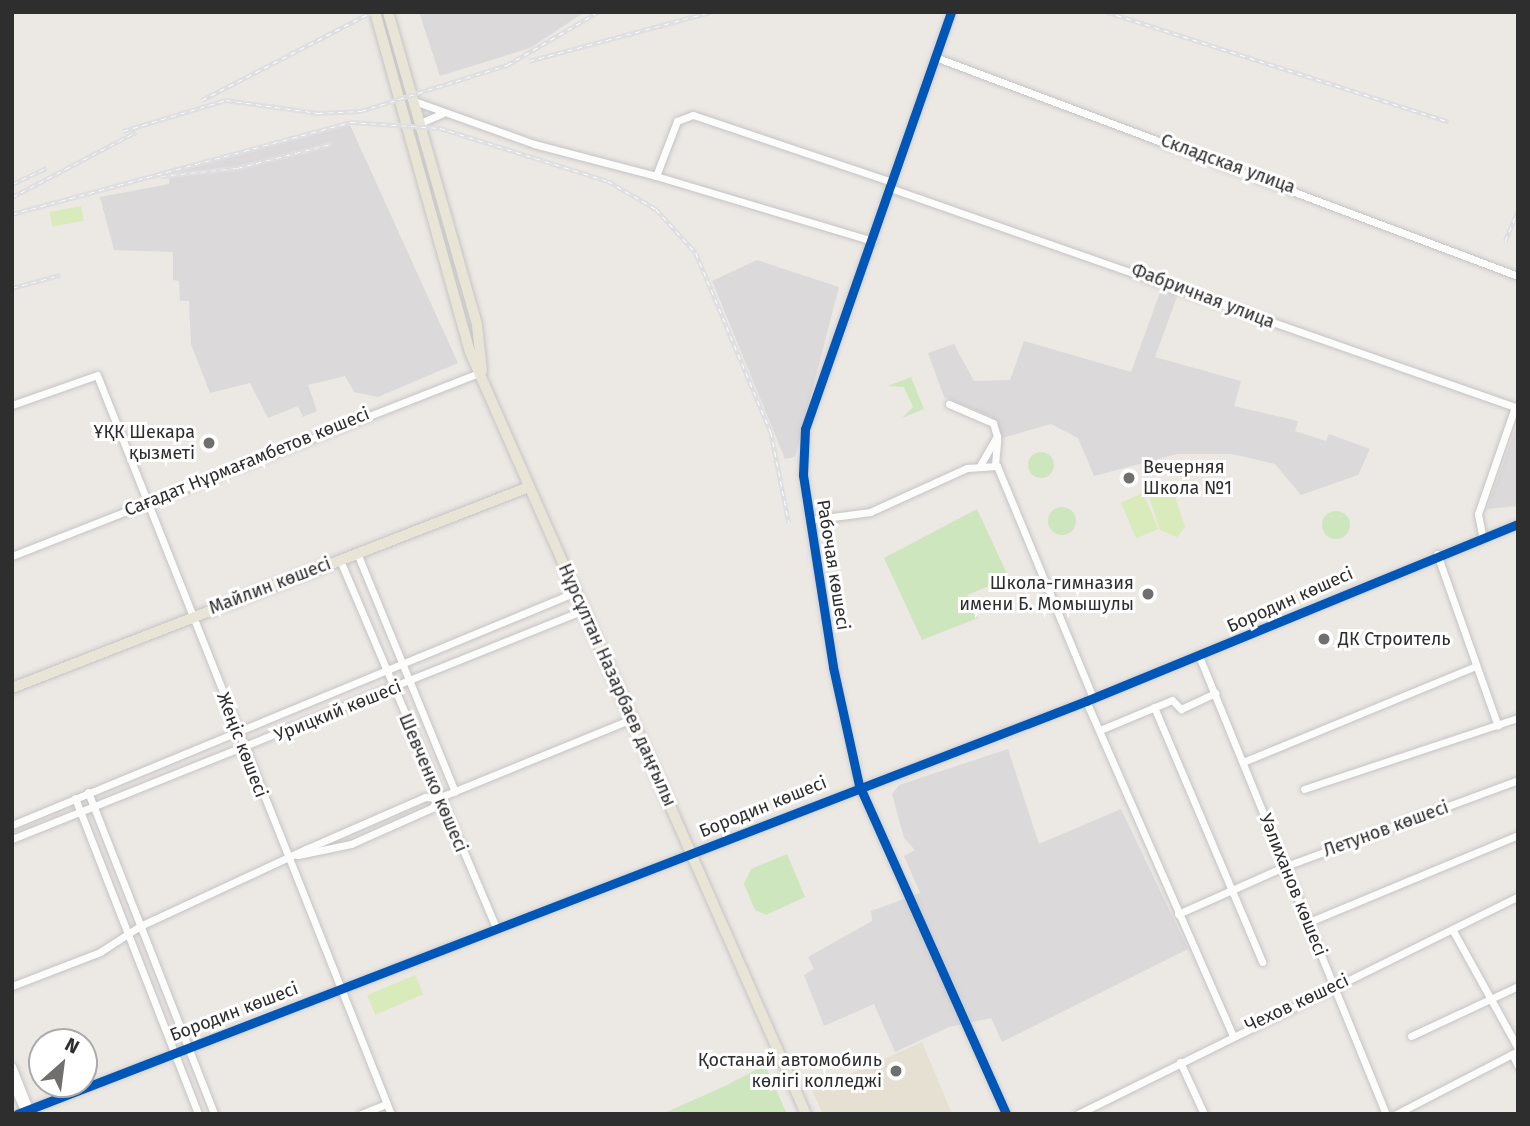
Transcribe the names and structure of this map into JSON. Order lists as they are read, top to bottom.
{
  "streets": {
    "main road": ["Майлин көшесі", "Нұрсұлтан Назарбаев даңғылы"],
    "street": [
      "Складская улица",
      "Фабричная улица",
      "Сағадат Нұрмағамбетов көшесі",
      "Рабочая көшесі",
      "Бородин көшесі",
      "Урицкий көшесі",
      "Жеңіс көшесі",
      "Шевченко көшесі",
      "Летунов көшесі",
      "Уәлиханов көшесі",
      "Чехов көшесі"
    ]
  },
  "crossings": [
    ["Складская улица", "Рабочая көшесі"],
    ["Фабричная улица", "Рабочая көшесі"],
    ["Фабричная улица", "Бородин көшесі"],
    ["Сағадат Нұрмағамбетов көшесі", "Нұрсұлтан Назарбаев даңғылы"],
    ["Сағадат Нұрмағамбетов көшесі", "Жеңіс көшесі"],
    ["Рабочая көшесі", "Бородин көшесі"],
    ["Майлин көшесі", "Нұрсұлтан Назарбаев даңғылы"],
    ["Майлин көшесі", "Жеңіс көшесі"],
    ["Майлин көшесі", "Шевченко көшесі"],
    ["Бородин көшесі", "Нұрсұлтан Назарбаев даңғылы"],
    ["Бородин көшесі", "Жеңіс көшесі"],
    ["Бородин көшесі", "Шевченко көшесі"],
    ["Бородин көшесі", "Уәлиханов көшесі"],
    ["Нұрсұлтан Назарбаев даңғылы", "Урицкий көшесі"],
    ["Урицкий көшесі", "Жеңіс көшесі"],
    ["Урицкий көшесі", "Шевченко көшесі"],
    ["Летунов көшесі", "Уәлиханов көшесі"],
    ["Уәлиханов көшесі", "Чехов көшесі"]
  ],
  "places": [
    "ҰҚК Шекара қызметі",
    "Вечерняя Школа №1",
    "Школа-гимназия имени Б. Момышулы",
    "ДК Строитель",
    "Қостанай автомобиль көлігі колледжі"
  ],
  "north": "top right"
}
